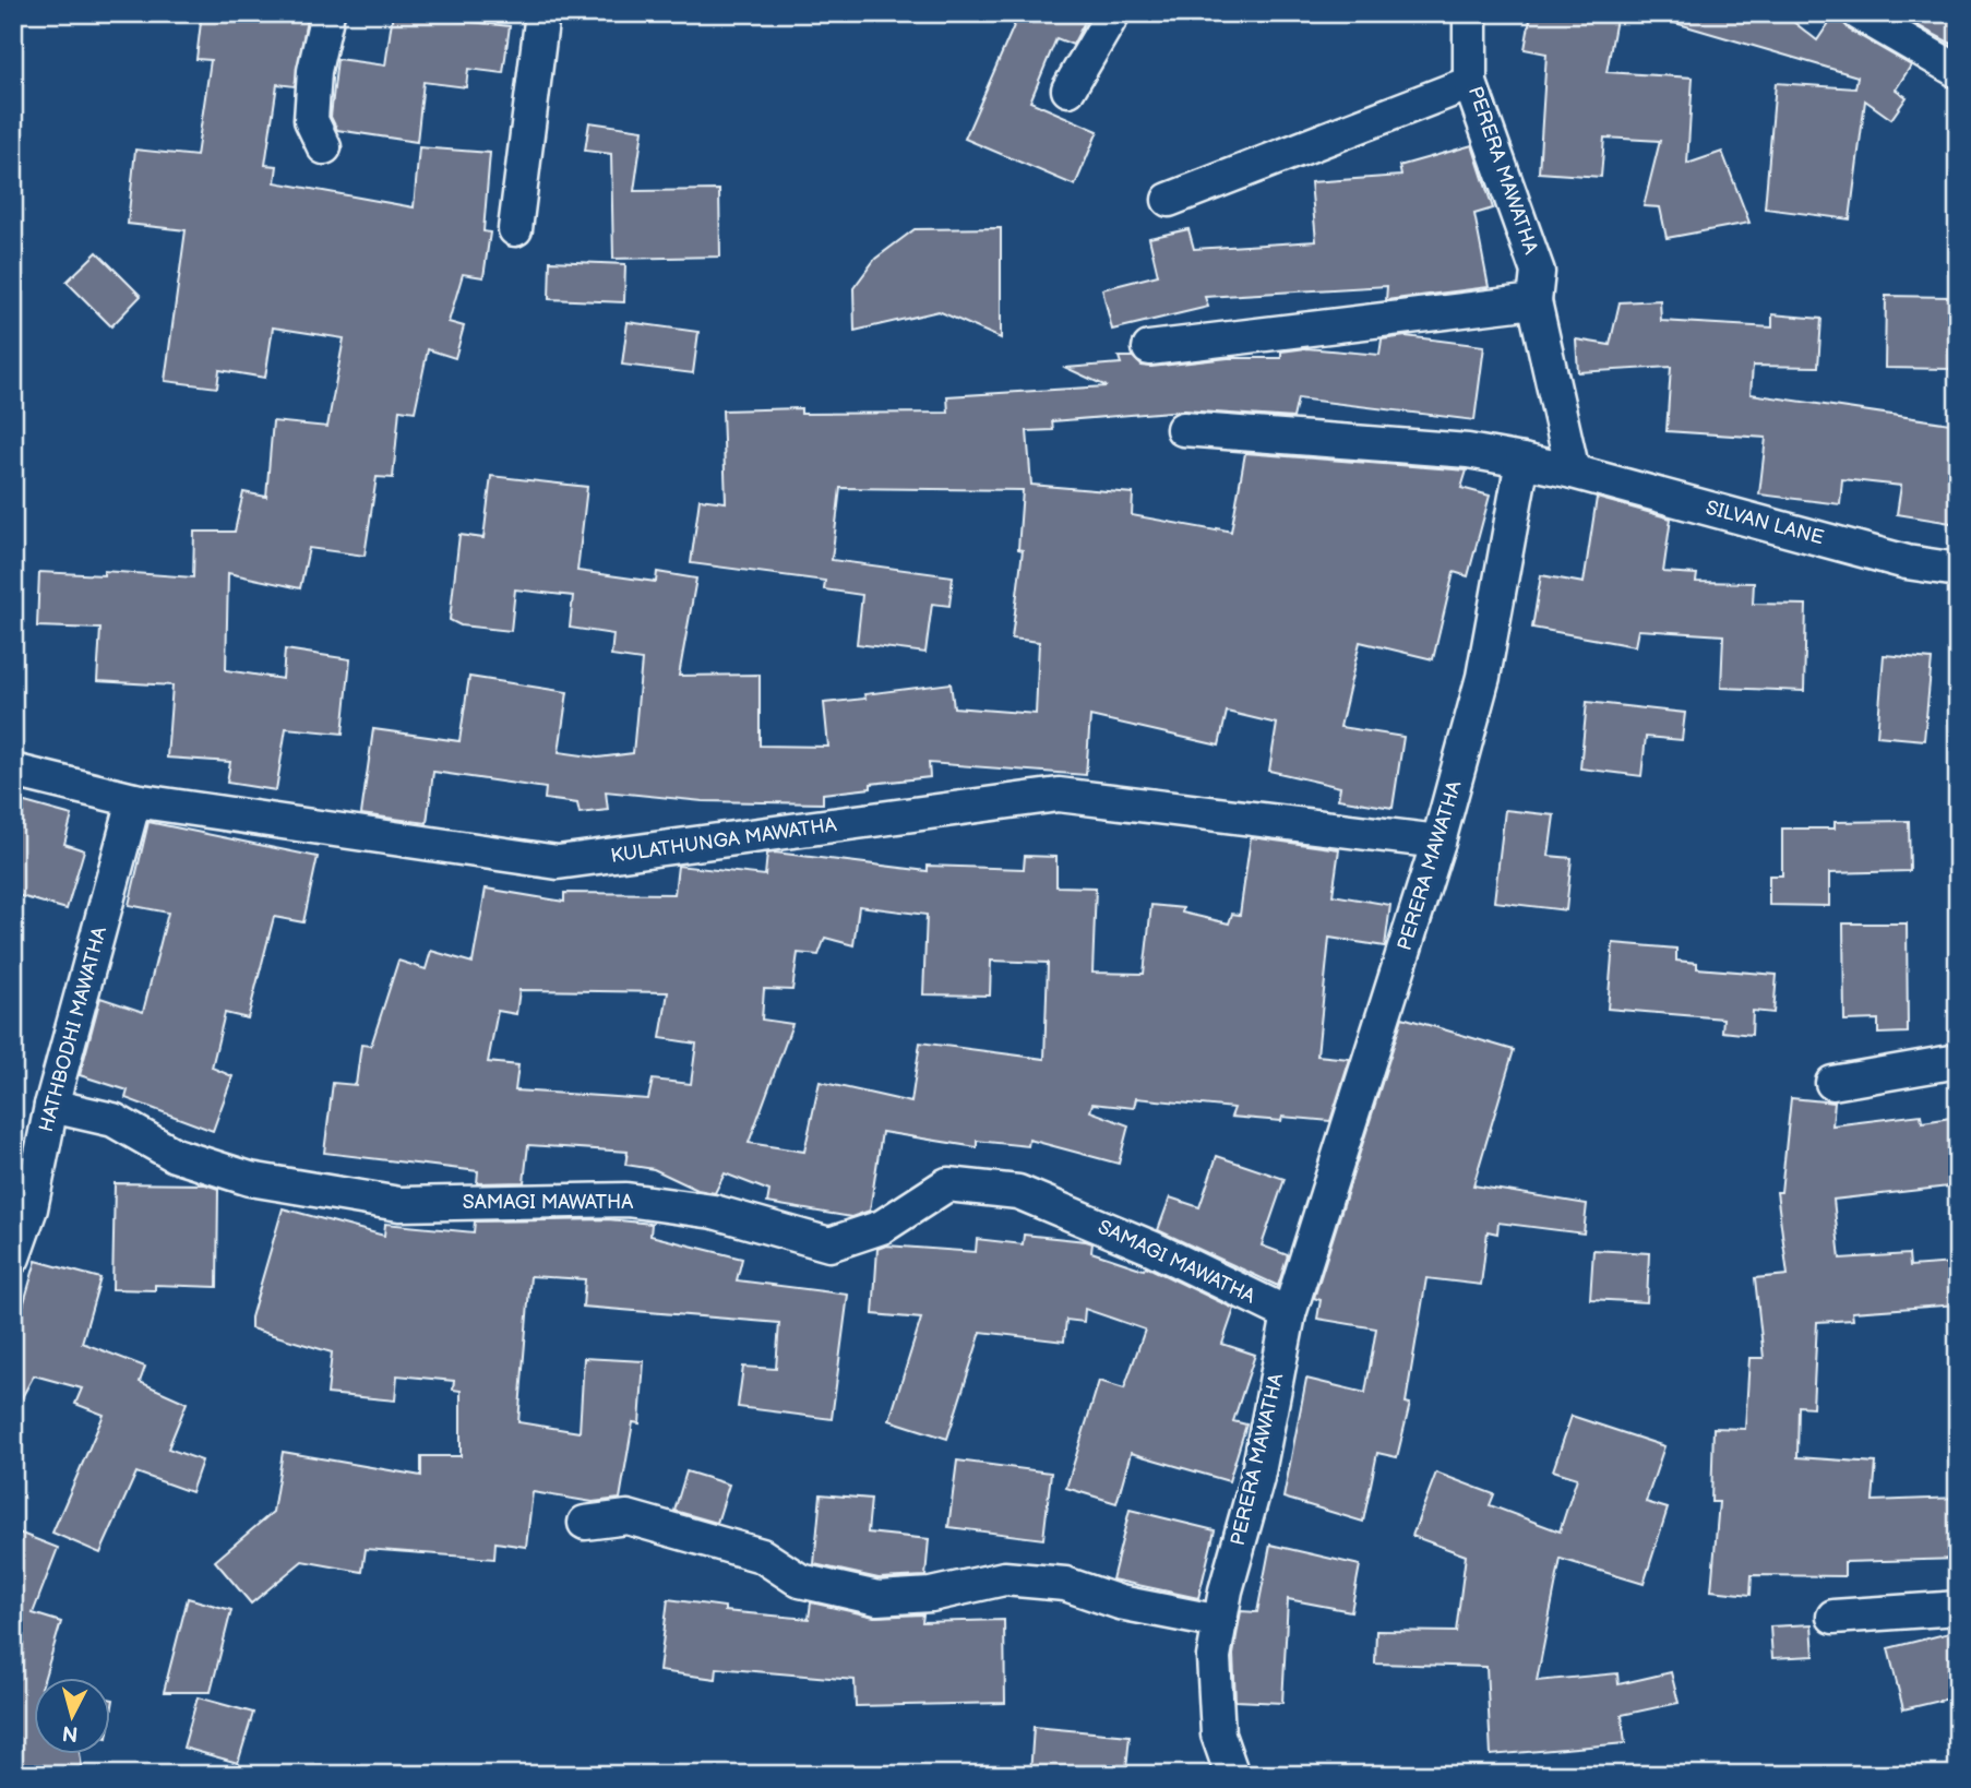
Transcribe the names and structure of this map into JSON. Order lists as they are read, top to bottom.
{
  "streets": {
    "street": [
      "PERERA MAWATHA",
      "SILVAN LANE",
      "KULATHUNGA MAWATHA",
      "HATHBODHI MAWATHA",
      "SAMAGI MAWATHA"
    ]
  },
  "crossings": [
    ["PERERA MAWATHA", "SILVAN LANE"],
    ["PERERA MAWATHA", "KULATHUNGA MAWATHA"],
    ["PERERA MAWATHA", "SAMAGI MAWATHA"],
    ["KULATHUNGA MAWATHA", "HATHBODHI MAWATHA"],
    ["HATHBODHI MAWATHA", "SAMAGI MAWATHA"]
  ],
  "north": "bottom"
}
